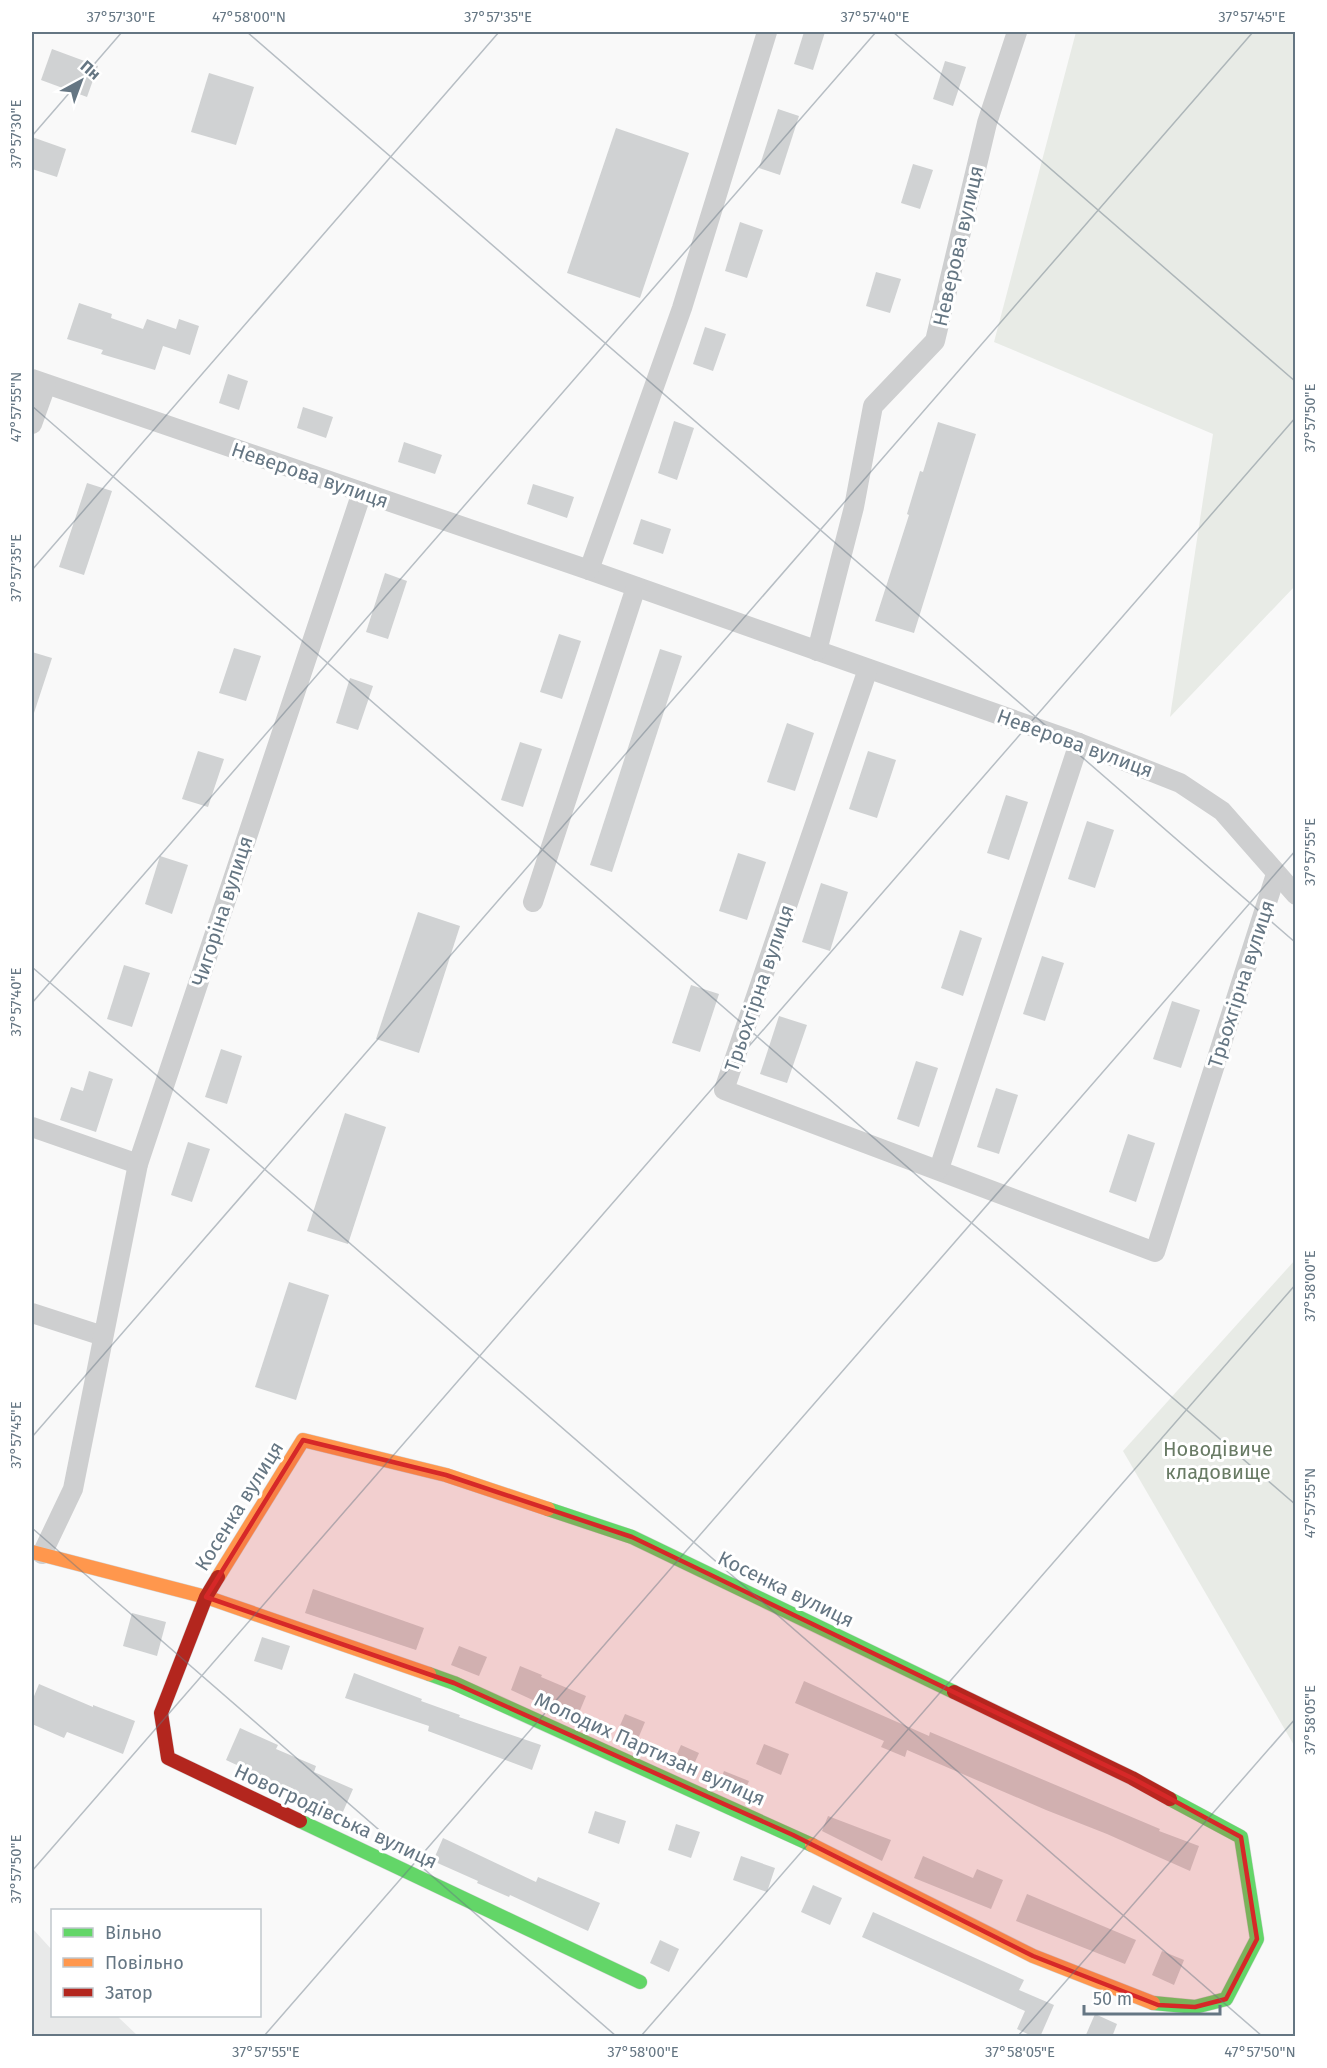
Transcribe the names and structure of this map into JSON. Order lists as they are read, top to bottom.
{
  "streets": {
    "street": [
      "Неверова вулиця",
      "Чигоріна вулиця",
      "Трьохгірна вулиця",
      "Косенка вулиця",
      "Молодих Партизан вулиця",
      "Новогродівська вулиця"
    ]
  },
  "crossings": [
    ["Неверова вулиця", "Чигоріна вулиця"],
    ["Неверова вулиця", "Трьохгірна вулиця"],
    ["Чигоріна вулиця", "Молодих Партизан вулиця"],
    ["Косенка вулиця", "Молодих Партизан вулиця"],
    ["Косенка вулиця", "Новогродівська вулиця"],
    ["Молодих Партизан вулиця", "Новогродівська вулиця"]
  ],
  "parks": ["Новодівиче кладовище"],
  "legend": ["Вільно", "Повільно", "Затор"],
  "scale_bar": "50 m",
  "north": "top right",
  "coordinates": [
    "37°57'30\"E",
    "47°58'00\"N",
    "37°57'35\"E",
    "37°57'40\"E",
    "37°57'45\"E",
    "47°57'55\"N",
    "37°57'50\"E",
    "37°57'55\"E",
    "37°58'00\"E",
    "37°58'05\"E",
    "47°57'50\"N"
  ]
}
